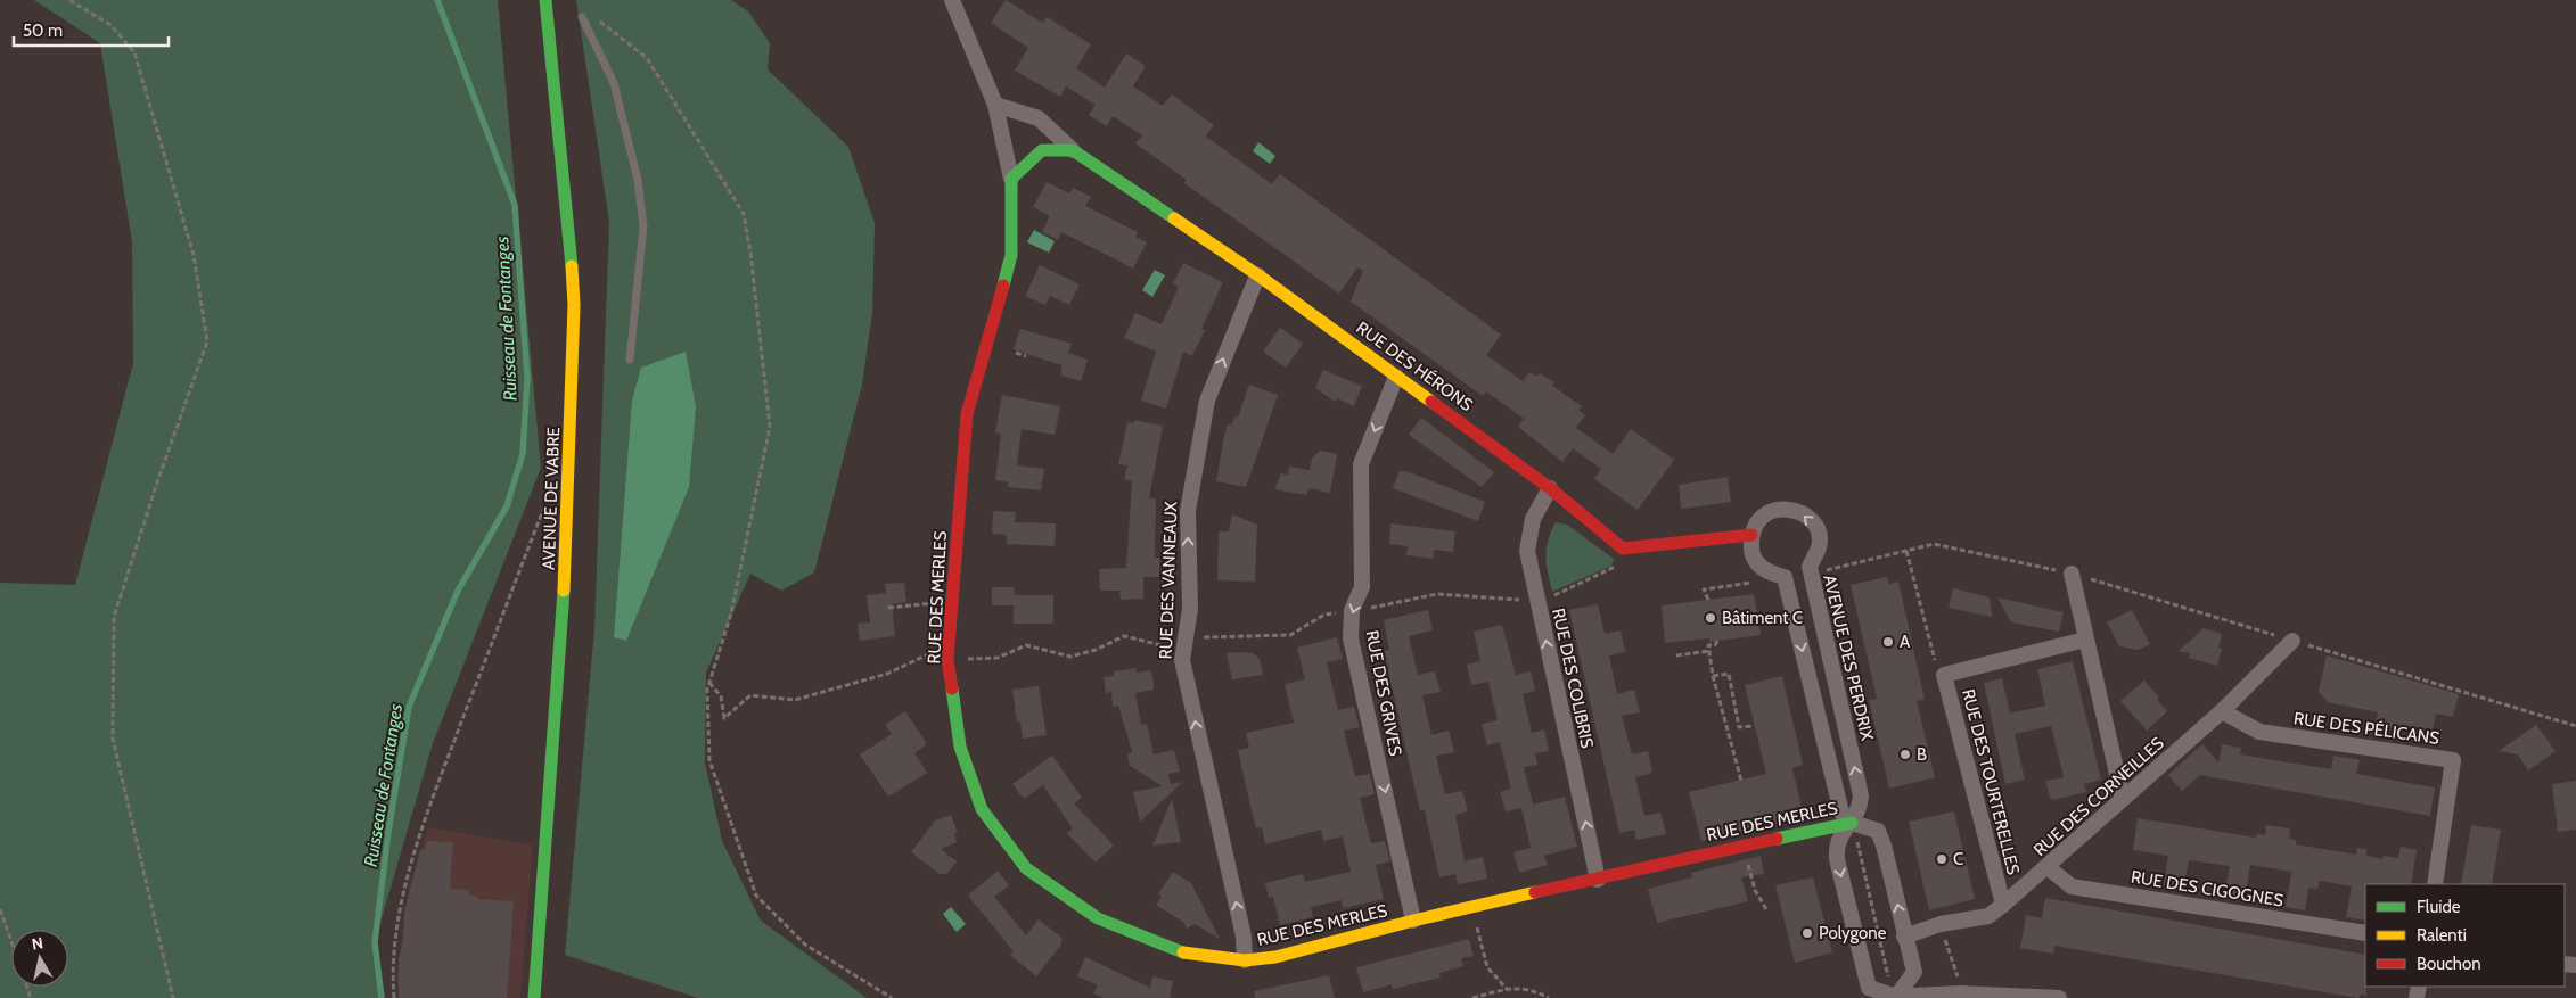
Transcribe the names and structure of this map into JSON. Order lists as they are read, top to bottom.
{
  "streets": {
    "street": [
      "RUE DES HÉRONS",
      "AVENUE DE VABRE",
      "RUE DES VANNEAUX",
      "RUE DES MERLES",
      "AVENUE DES PERDRIX",
      "RUE DES COLIBRIS",
      "RUE DES GRIVES",
      "RUE DES PÉLICANS",
      "RUE DES TOURTERELLES",
      "RUE DES CORNEILLES",
      "RUE DES CIGOGNES"
    ]
  },
  "crossings": [
    ["RUE DES HÉRONS", "RUE DES VANNEAUX"],
    ["RUE DES HÉRONS", "RUE DES COLIBRIS"],
    ["RUE DES HÉRONS", "RUE DES GRIVES"],
    ["RUE DES VANNEAUX", "RUE DES MERLES"],
    ["RUE DES MERLES", "AVENUE DES PERDRIX"],
    ["RUE DES MERLES", "RUE DES COLIBRIS"],
    ["RUE DES MERLES", "RUE DES GRIVES"],
    ["RUE DES PÉLICANS", "RUE DES CORNEILLES"],
    ["RUE DES TOURTERELLES", "RUE DES CORNEILLES"],
    ["RUE DES CORNEILLES", "RUE DES CIGOGNES"]
  ],
  "one_way": ["RUE DES VANNEAUX", "RUE DES COLIBRIS", "RUE DES GRIVES"],
  "water": ["Ruisseau de Fontanges"],
  "places": [
    "Bâtiment C",
    "A",
    "B",
    "C",
    "Polygone"
  ],
  "legend": ["Fluide", "Ralenti", "Bouchon"],
  "scale_bar": "50 m",
  "north": "top"
}
